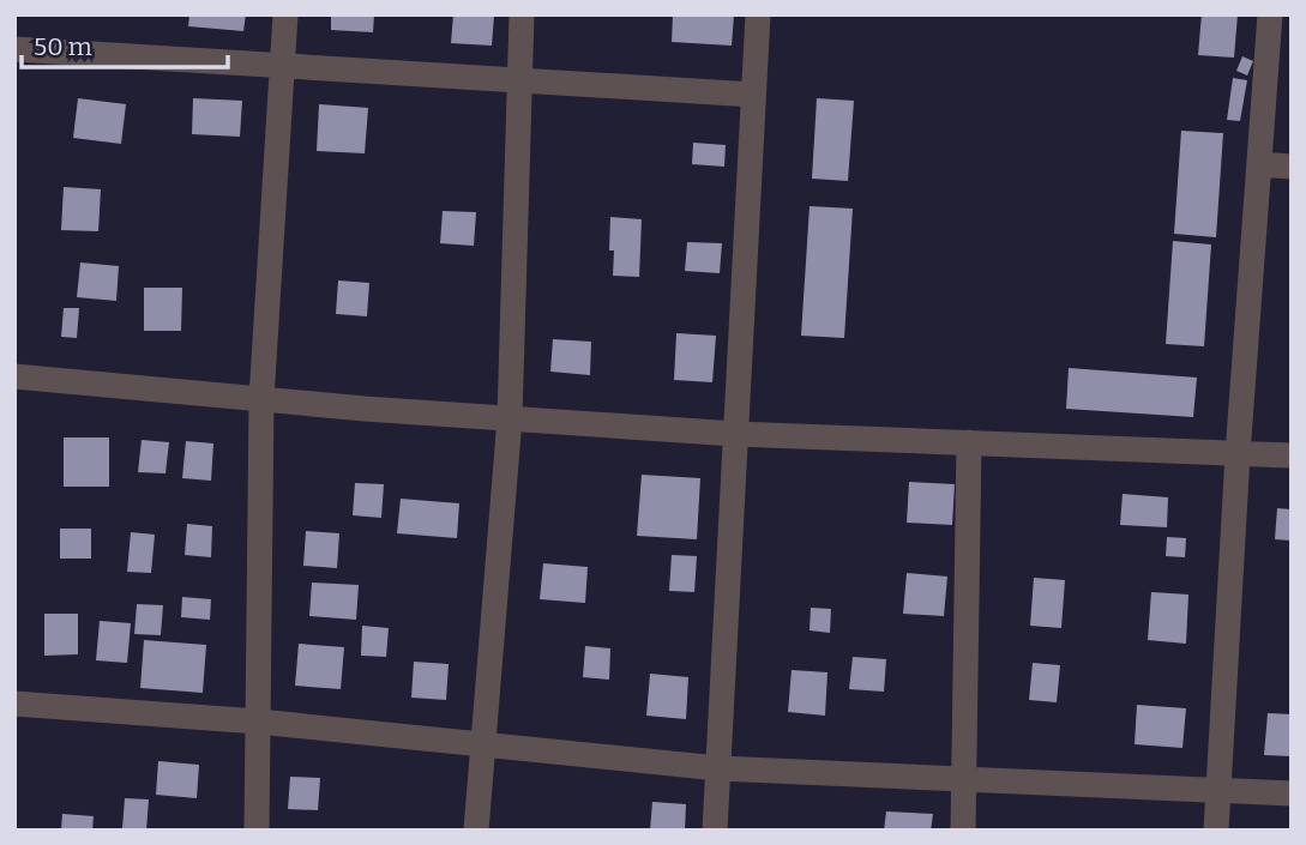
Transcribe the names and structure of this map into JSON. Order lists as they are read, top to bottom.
{
  "scale_bar": "50 m"
}
